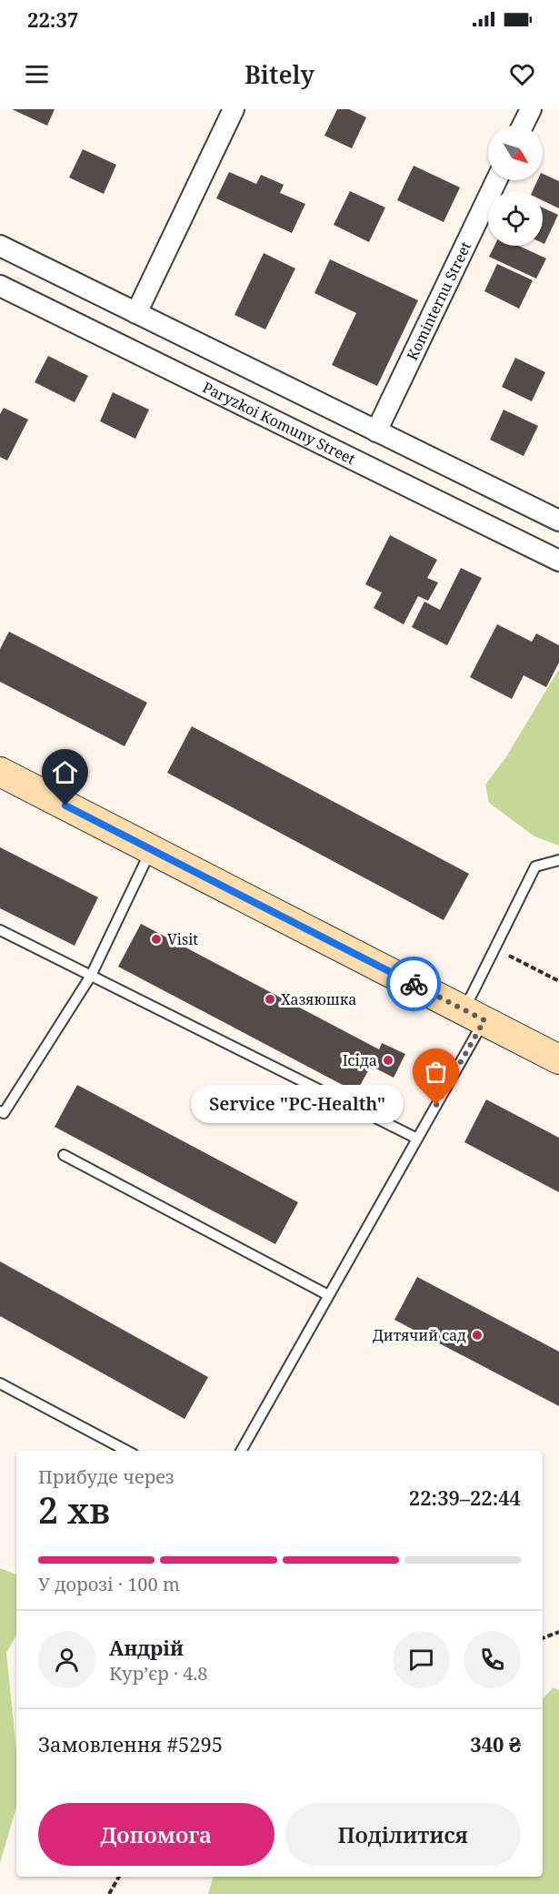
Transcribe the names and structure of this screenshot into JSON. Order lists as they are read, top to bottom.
{
  "streets": {
    "street": ["Kominternu Street", "Paryzkoi Komuny Street"]
  },
  "places": [
    "Visit",
    "Хазяюшка",
    "Ісіда",
    "Service \"PC-Health\"",
    "Дитячий сад"
  ],
  "north": "bottom right",
  "page": {
    "status": "22:37",
    "header": "Bitely",
    "bubble": "Service \"PC-Health\"",
    "heading": ["2 хв", "Прибуде через", "22:39–22:44"],
    "panel": [
      "Андрій",
      "Кур’єр · 4.8",
      "Замовлення #5295",
      "340 ₴"
    ],
    "bar": "У дорозі · 100 m",
    "buttons": ["Допомога", "Поділитися"]
  }
}
